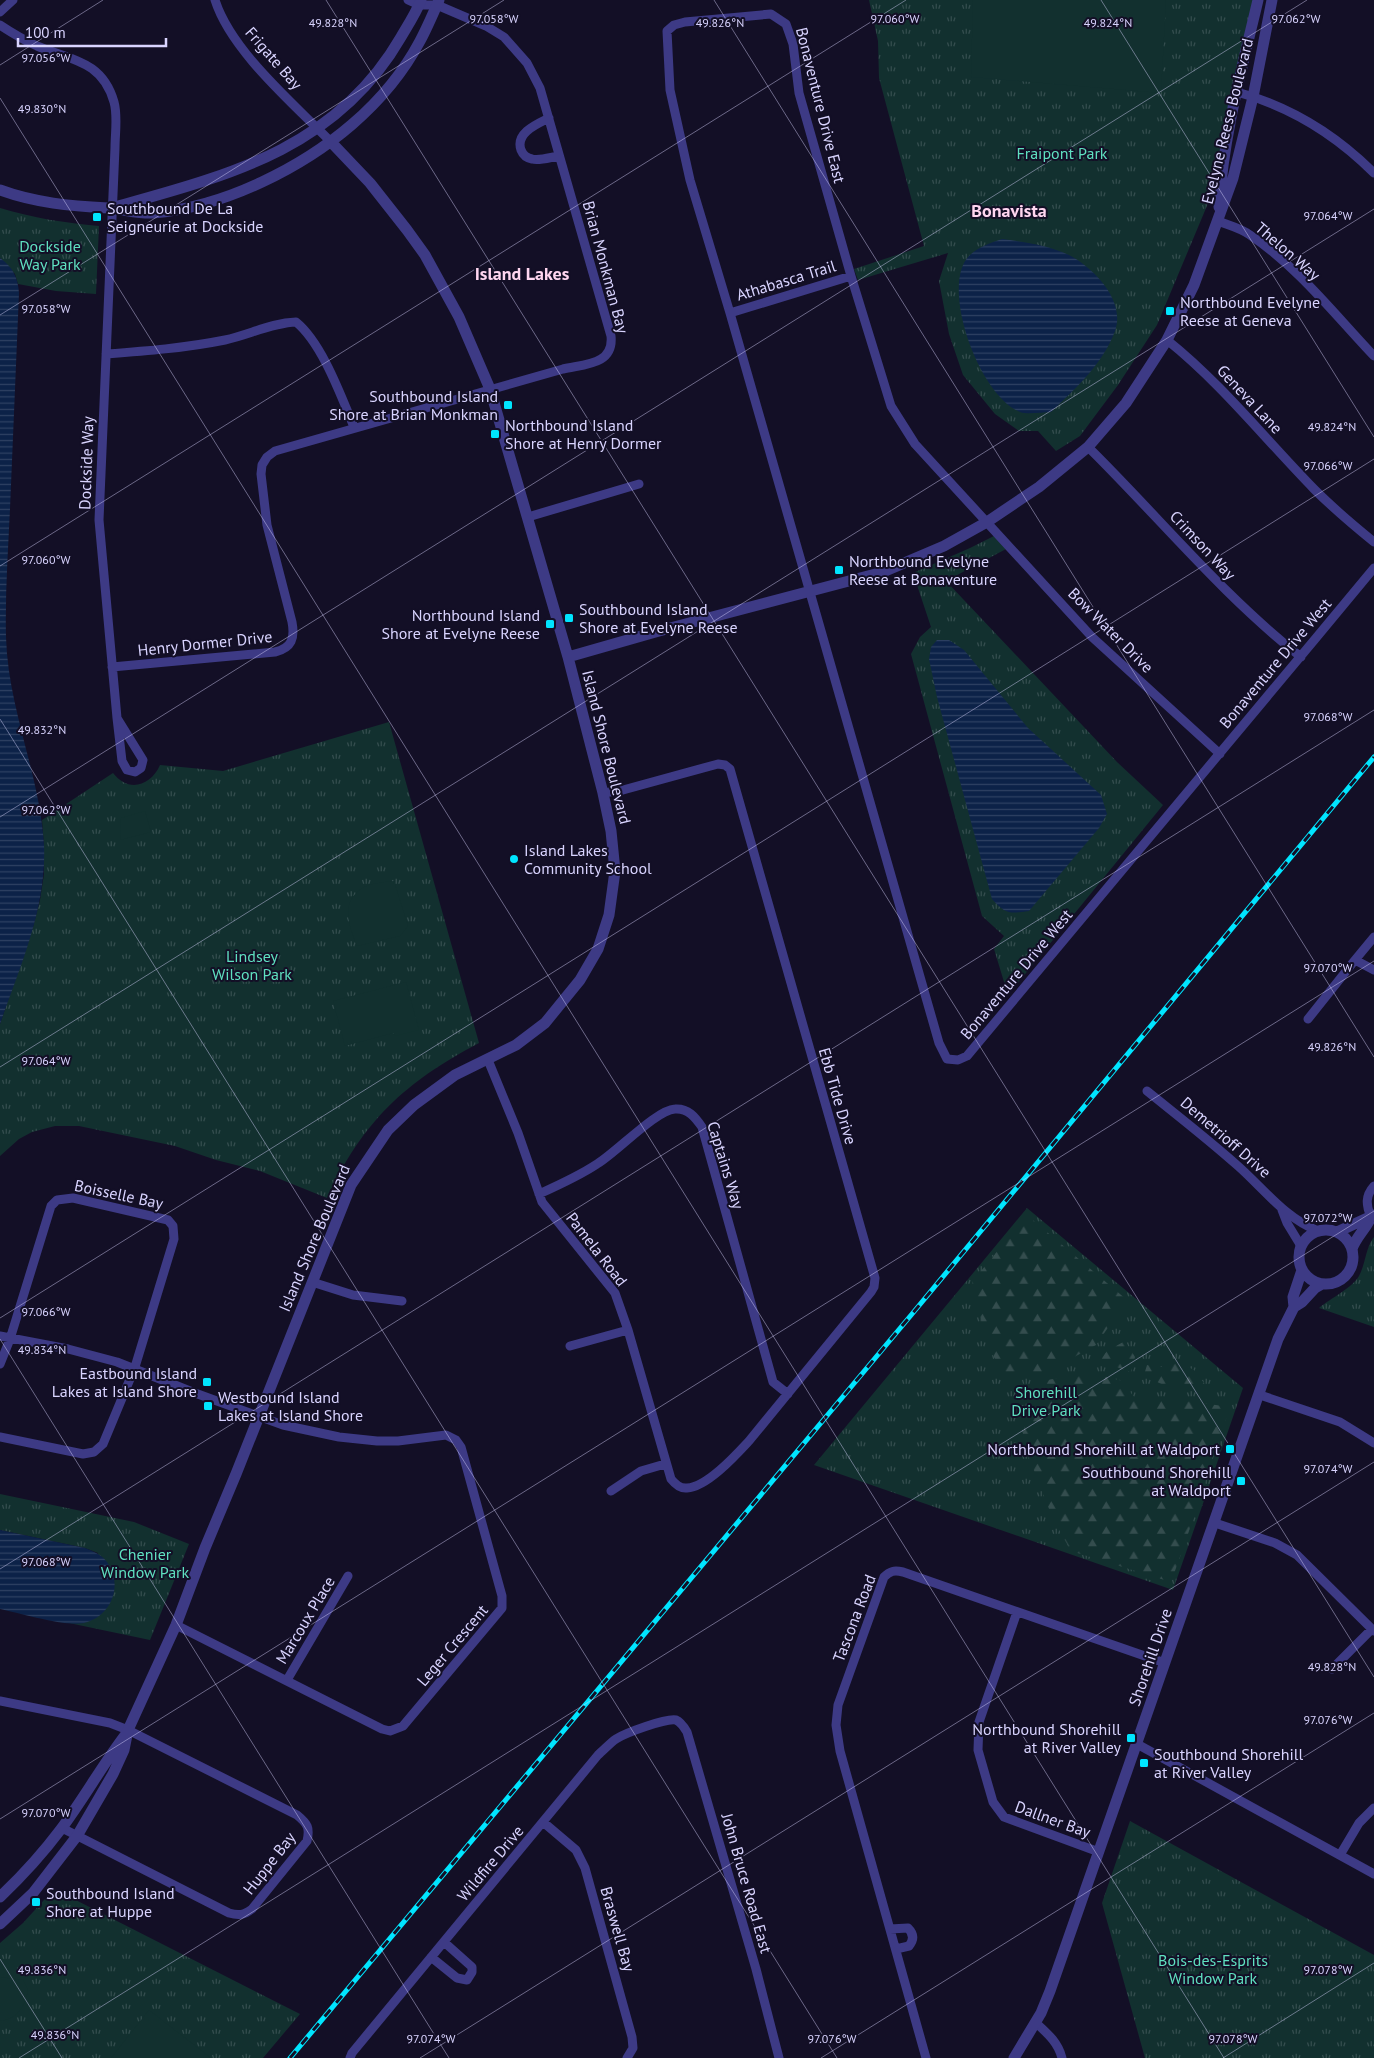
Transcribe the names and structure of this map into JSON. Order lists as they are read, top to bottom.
{
  "streets": {
    "street": [
      "Frigate Bay",
      "Bonaventure Drive East",
      "Evelyne Reese Boulevard",
      "Thelon Way",
      "Brian Monkman Bay",
      "Athabasca Trail",
      "Geneva Lane",
      "Dockside Way",
      "Crimson Way",
      "Bow Water Drive",
      "Henry Dormer Drive",
      "Bonaventure Drive West",
      "Island Shore Boulevard",
      "Ebb Tide Drive",
      "Demetrioff Drive",
      "Captains Way",
      "Boisselle Bay",
      "Pamela Road",
      "Tascona Road",
      "Marcoux Place",
      "Leger Crescent",
      "Shorehill Drive",
      "Dallner Bay",
      "Huppe Bay",
      "Wildfire Drive",
      "John Bruce Road East",
      "Braswell Bay"
    ]
  },
  "crossings": [
    ["Frigate Bay", "Island Shore Boulevard"],
    ["Bonaventure Drive East", "Evelyne Reese Boulevard"],
    ["Bonaventure Drive East", "Athabasca Trail"],
    ["Bonaventure Drive East", "Bow Water Drive"],
    ["Bonaventure Drive East", "Bonaventure Drive West"],
    ["Evelyne Reese Boulevard", "Thelon Way"],
    ["Evelyne Reese Boulevard", "Geneva Lane"],
    ["Evelyne Reese Boulevard", "Crimson Way"],
    ["Evelyne Reese Boulevard", "Bow Water Drive"],
    ["Evelyne Reese Boulevard", "Bonaventure Drive West"],
    ["Evelyne Reese Boulevard", "Island Shore Boulevard"],
    ["Brian Monkman Bay", "Henry Dormer Drive"],
    ["Brian Monkman Bay", "Island Shore Boulevard"],
    ["Dockside Way", "Henry Dormer Drive"],
    ["Crimson Way", "Bonaventure Drive West"],
    ["Bow Water Drive", "Bonaventure Drive West"],
    ["Henry Dormer Drive", "Island Shore Boulevard"],
    ["Island Shore Boulevard", "Ebb Tide Drive"],
    ["Island Shore Boulevard", "Pamela Road"],
    ["Island Shore Boulevard", "Leger Crescent"],
    ["Island Shore Boulevard", "Huppe Bay"],
    ["Ebb Tide Drive", "Captains Way"],
    ["Ebb Tide Drive", "Pamela Road"],
    ["Demetrioff Drive", "Shorehill Drive"],
    ["Captains Way", "Pamela Road"],
    ["Tascona Road", "Shorehill Drive"],
    ["Tascona Road", "Dallner Bay"],
    ["Marcoux Place", "Leger Crescent"],
    ["Shorehill Drive", "Dallner Bay"],
    ["Wildfire Drive", "John Bruce Road East"],
    ["Wildfire Drive", "Braswell Bay"]
  ],
  "districts": ["Bonavista", "Island Lakes"],
  "parks": [
    "Fraipont Park",
    "Dockside Way Park",
    "Lindsey Wilson Park",
    "Shorehill Drive Park",
    "Chenier Window Park",
    "Bois-des-Esprits Window Park"
  ],
  "places": {
    "transit": [
      "Southbound De La Seigneurie at Dockside",
      "Northbound Evelyne Reese at Geneva",
      "Southbound Island Shore at Brian Monkman",
      "Northbound Island Shore at Henry Dormer",
      "Northbound Evelyne Reese at Bonaventure",
      "Southbound Island Shore at Evelyne Reese",
      "Northbound Island Shore at Evelyne Reese",
      "Eastbound Island Lakes at Island Shore",
      "Westbound Island Lakes at Island Shore",
      "Northbound Shorehill at Waldport",
      "Southbound Shorehill at Waldport",
      "Northbound Shorehill at River Valley",
      "Southbound Shorehill at River Valley",
      "Southbound Island Shore at Huppe"
    ],
    "other": ["Island Lakes Community School"]
  },
  "scale_bar": "100 m",
  "coordinates": [
    "97.058°W",
    "97.060°W",
    "97.062°W",
    "49.828°N",
    "49.826°N",
    "49.824°N",
    "97.056°W",
    "49.830°N",
    "97.064°W",
    "97.066°W",
    "97.068°W",
    "49.832°N",
    "97.070°W",
    "97.072°W",
    "49.834°N",
    "97.074°W",
    "97.076°W",
    "49.836°N",
    "97.078°W"
  ]
}
